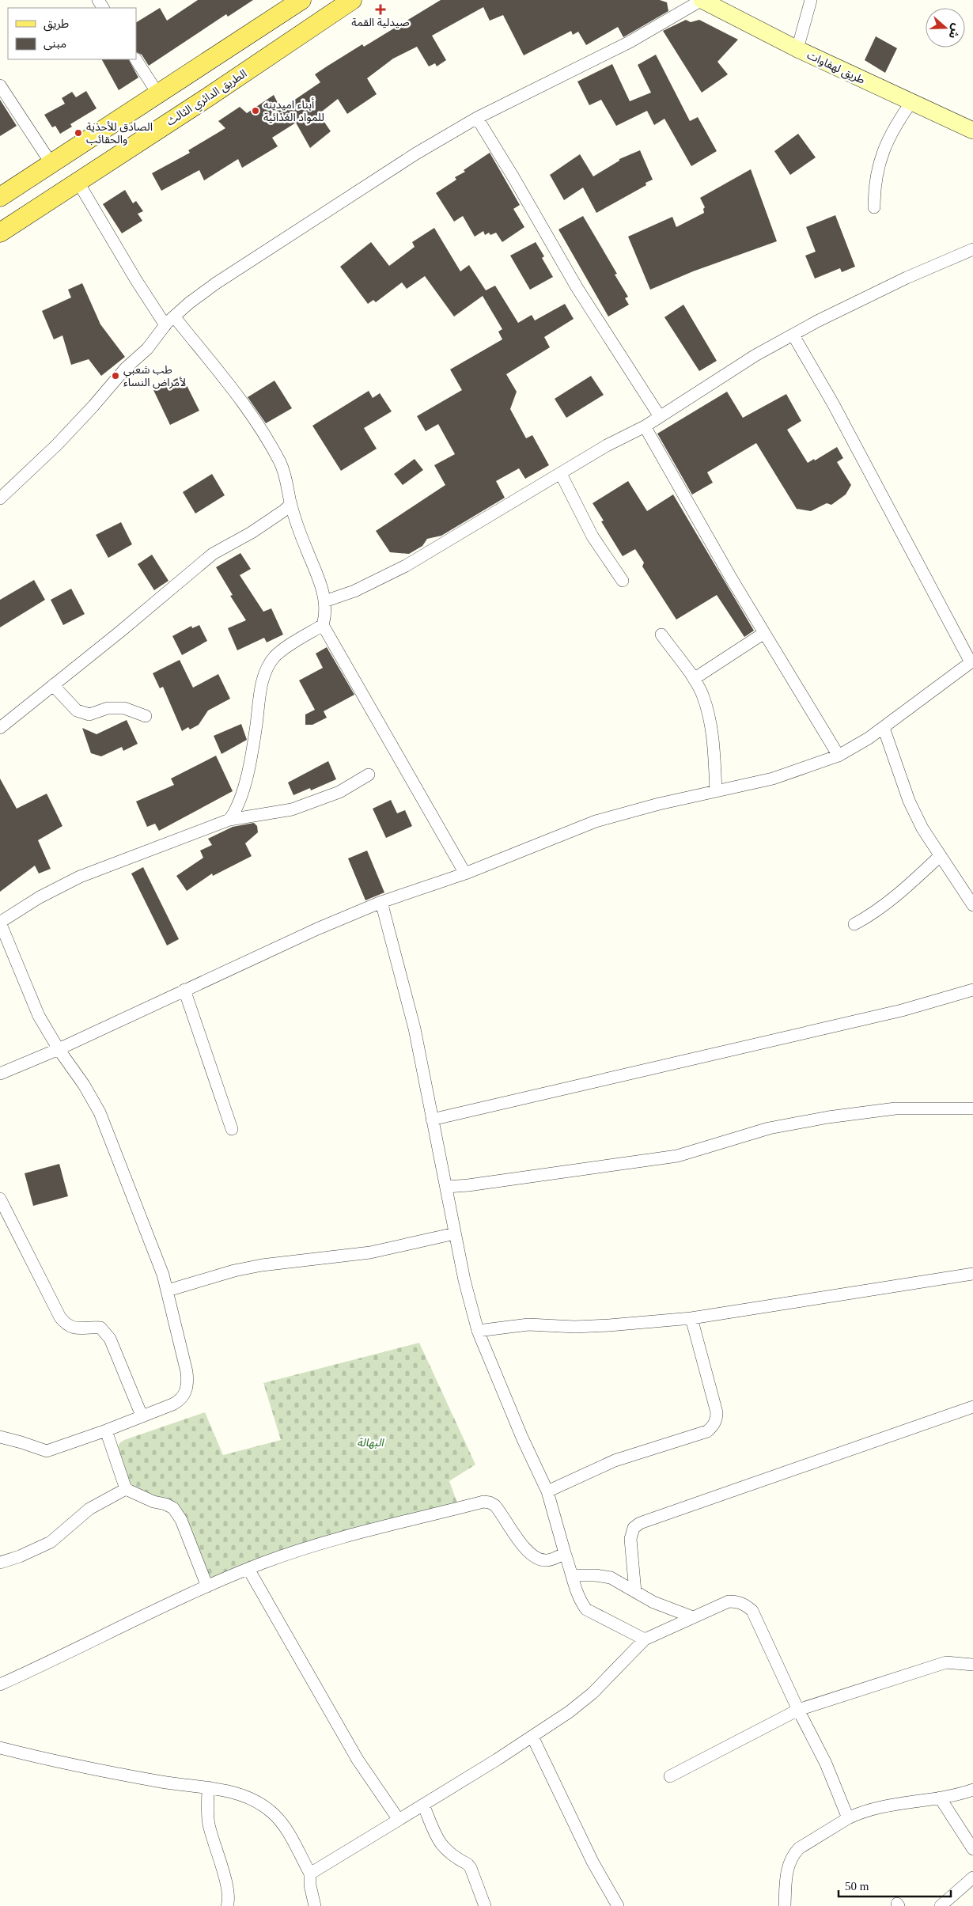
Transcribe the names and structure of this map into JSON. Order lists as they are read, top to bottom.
{
  "streets": {
    "main road": ["الطريق الدائري الثالث"],
    "street": ["طريق لهفاوات"]
  },
  "parks": ["البهالة"],
  "places": {
    "health": ["صيدلية القمة"],
    "other": ["أبناء اميدينه للمواد الغذائية", "الصادق للأحذية والحقائب", "طب شعبي لأمراض النساء"]
  },
  "legend": ["طريق", "مبنى"],
  "scale_bar": "50 m",
  "north": "right"
}
